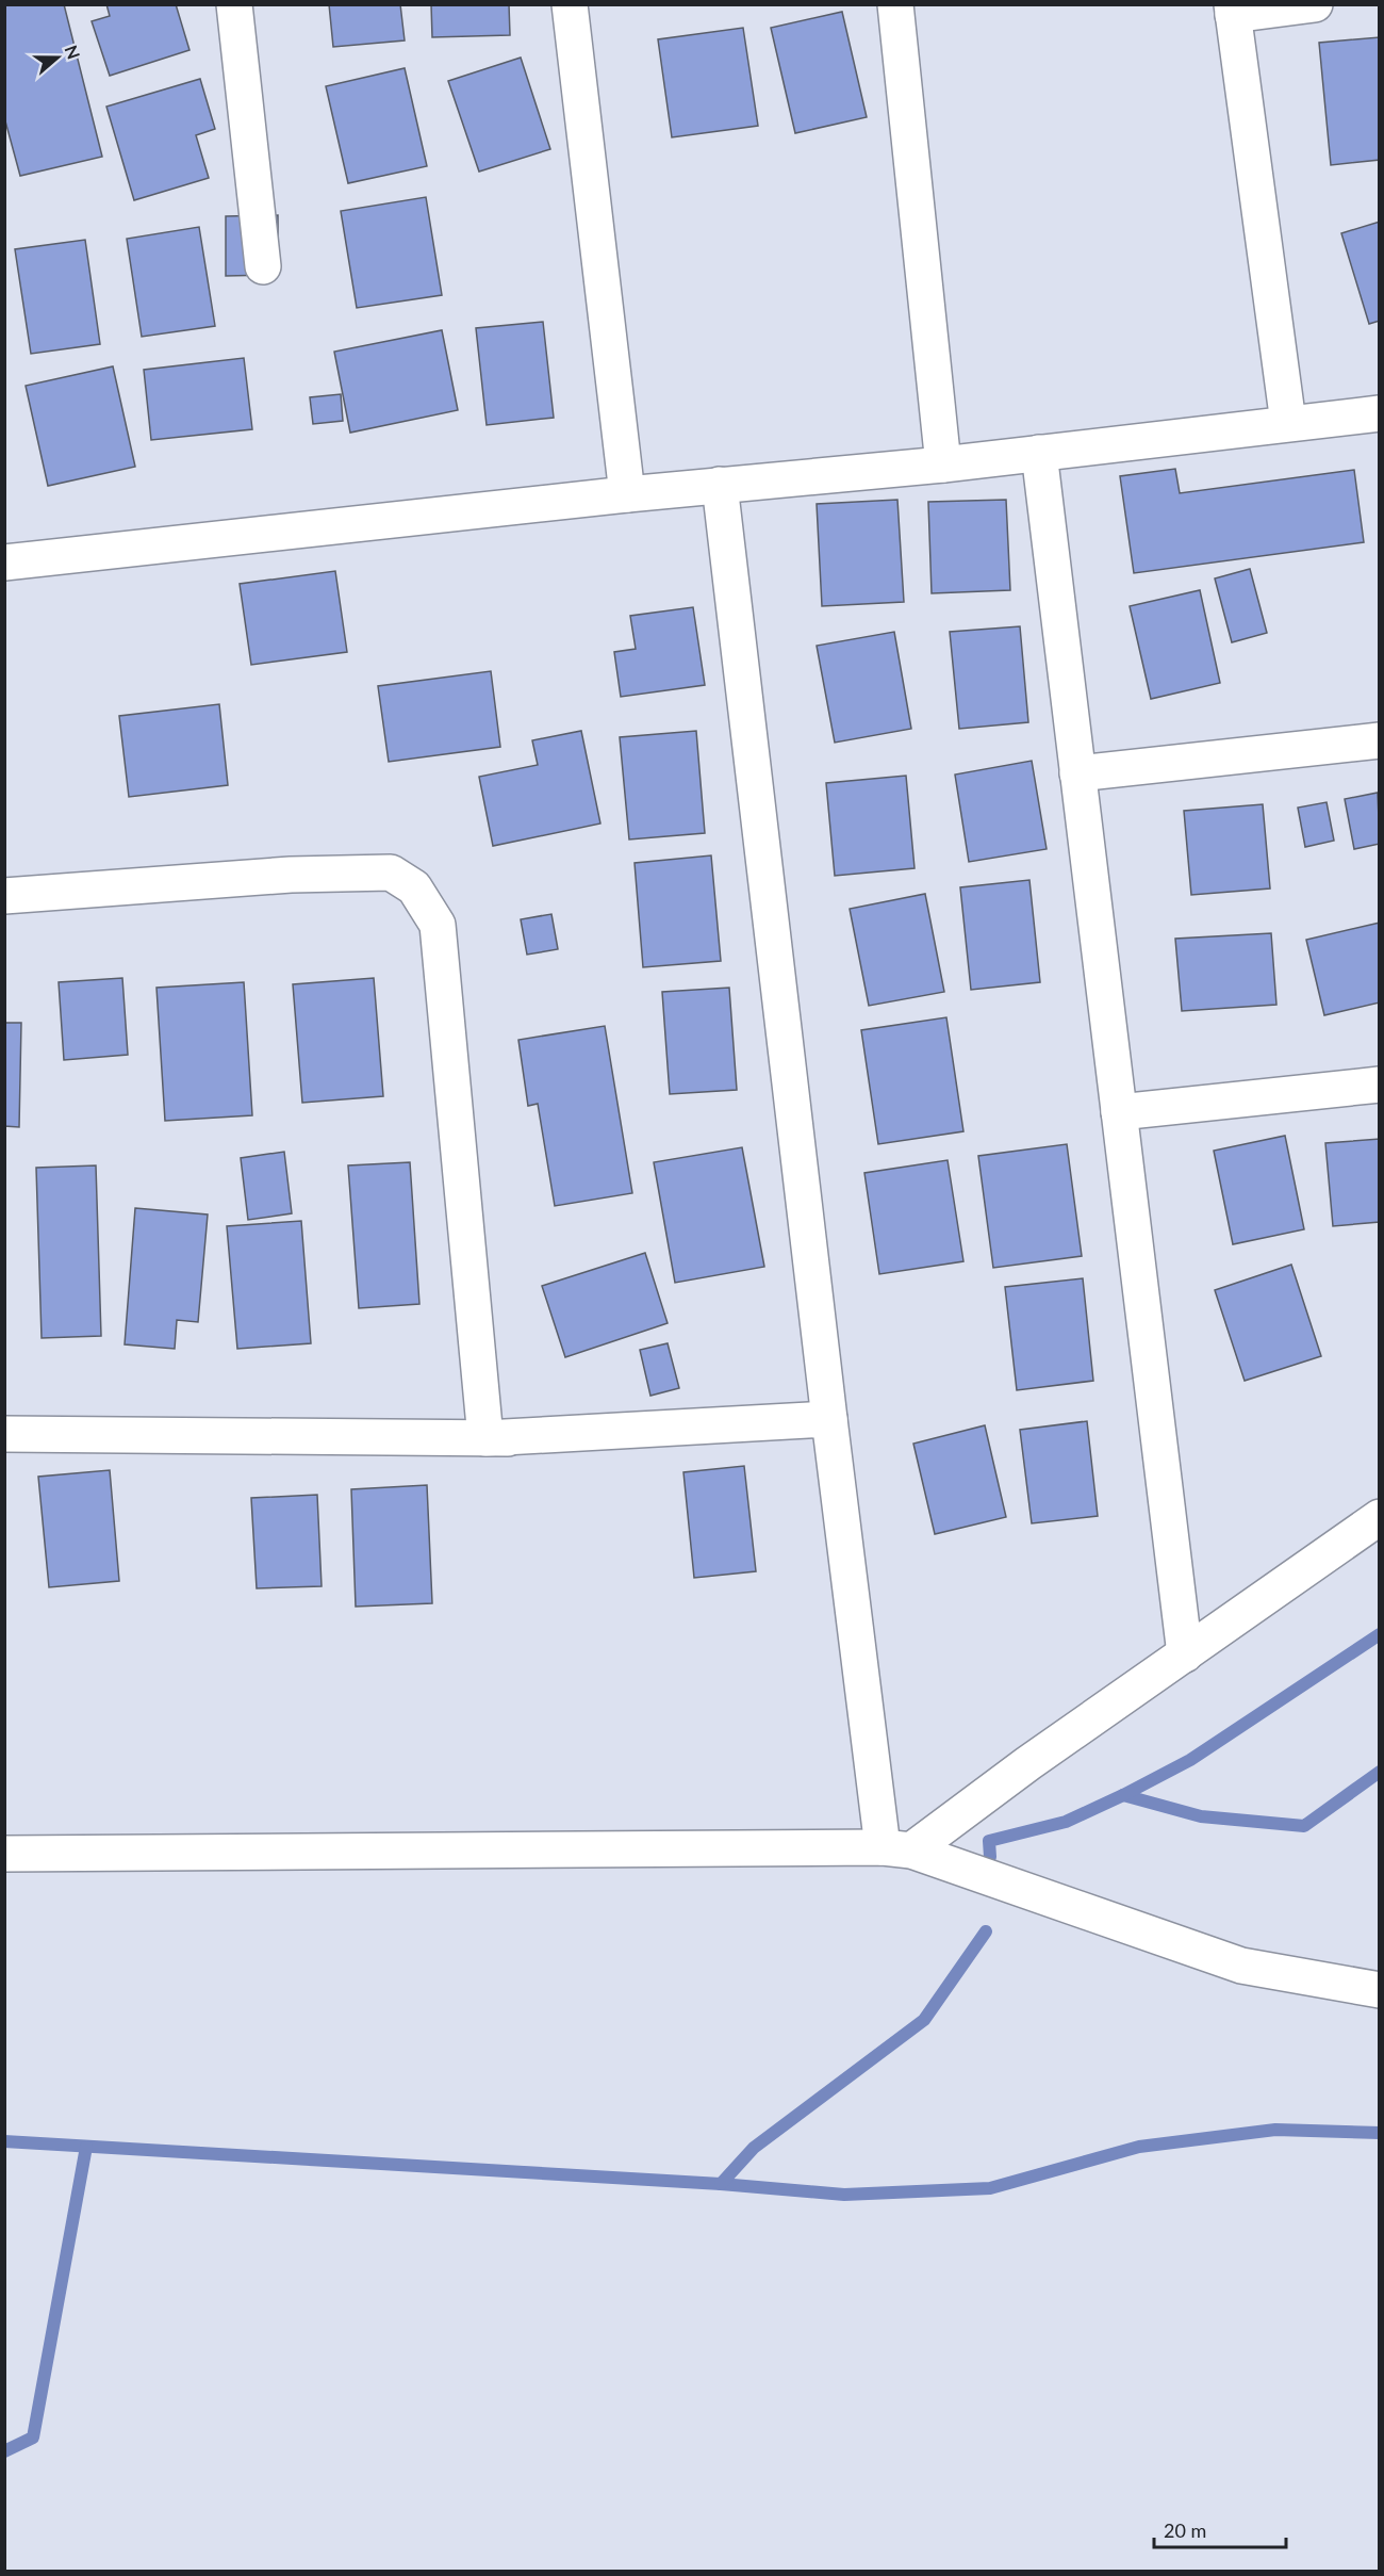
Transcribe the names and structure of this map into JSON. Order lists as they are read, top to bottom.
{
  "scale_bar": "20 m",
  "north": "right"
}
